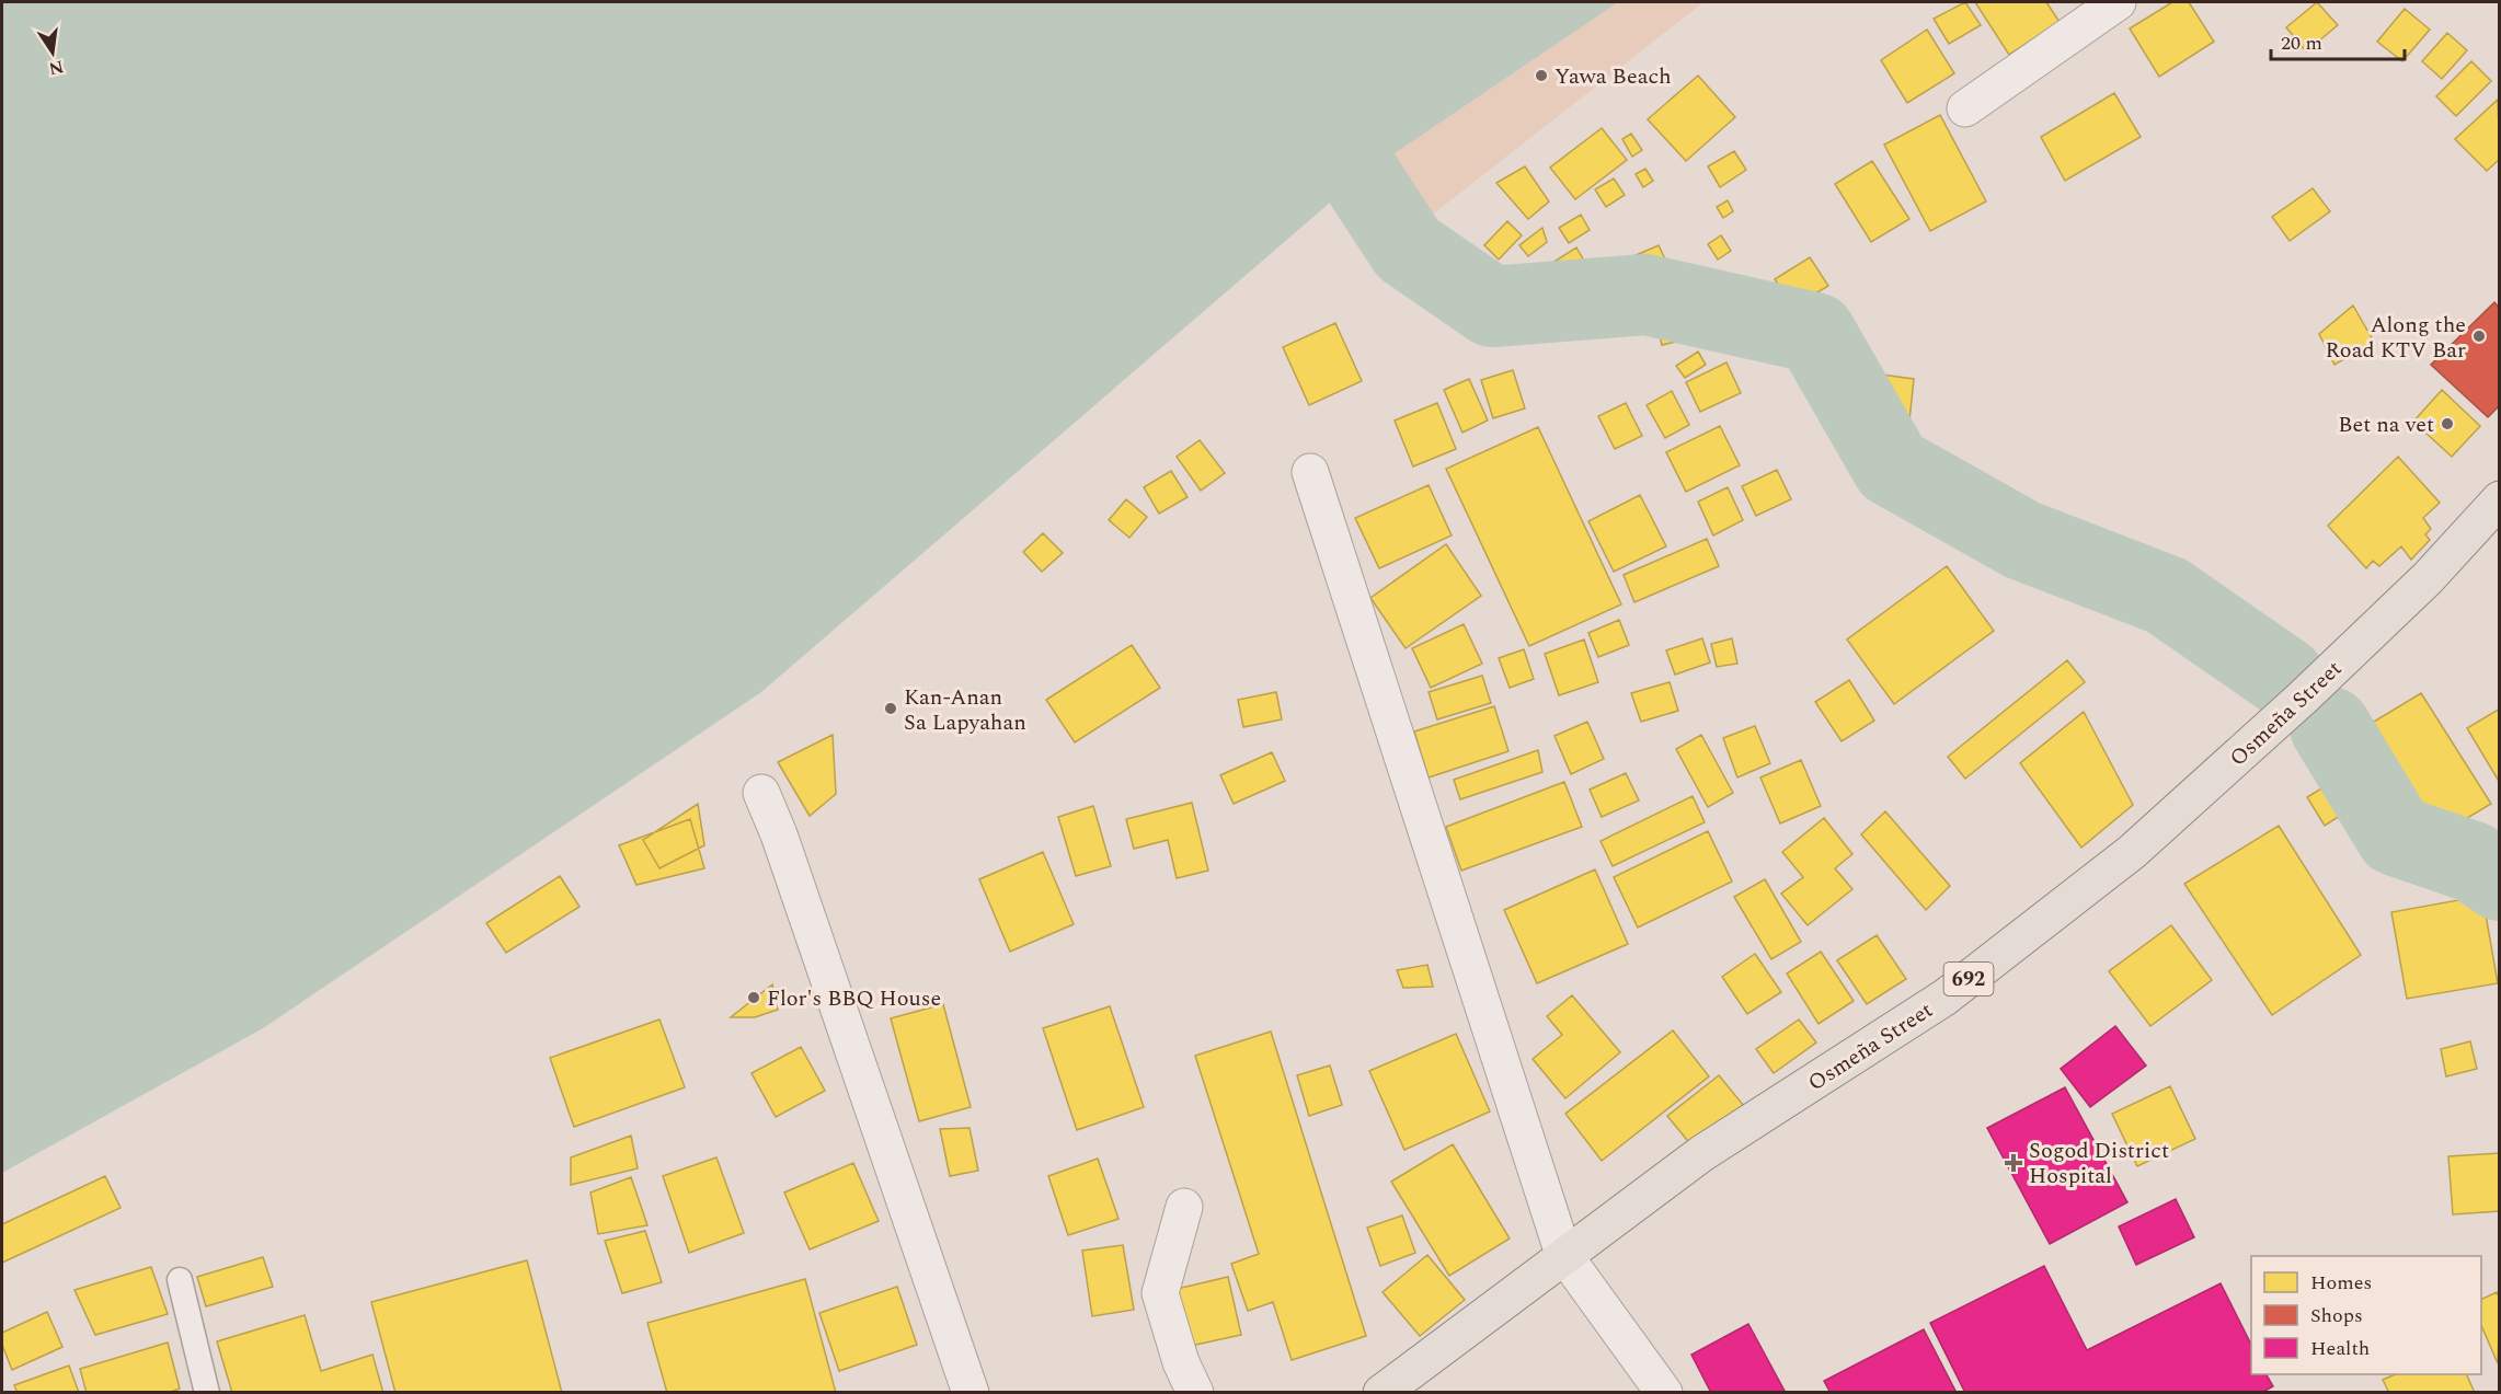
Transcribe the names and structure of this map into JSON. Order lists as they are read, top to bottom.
{
  "streets": {
    "main road": ["Osmeña Street", "692"]
  },
  "places": {
    "other": [
      "Yawa Beach",
      "Along the Road KTV Bar",
      "Bet na vet",
      "Kan-Anan Sa Lapyahan",
      "Flor's BBQ House"
    ],
    "health": ["Sogod District Hospital"]
  },
  "legend": ["Homes", "Shops", "Health"],
  "scale_bar": "20 m",
  "north": "bottom"
}
